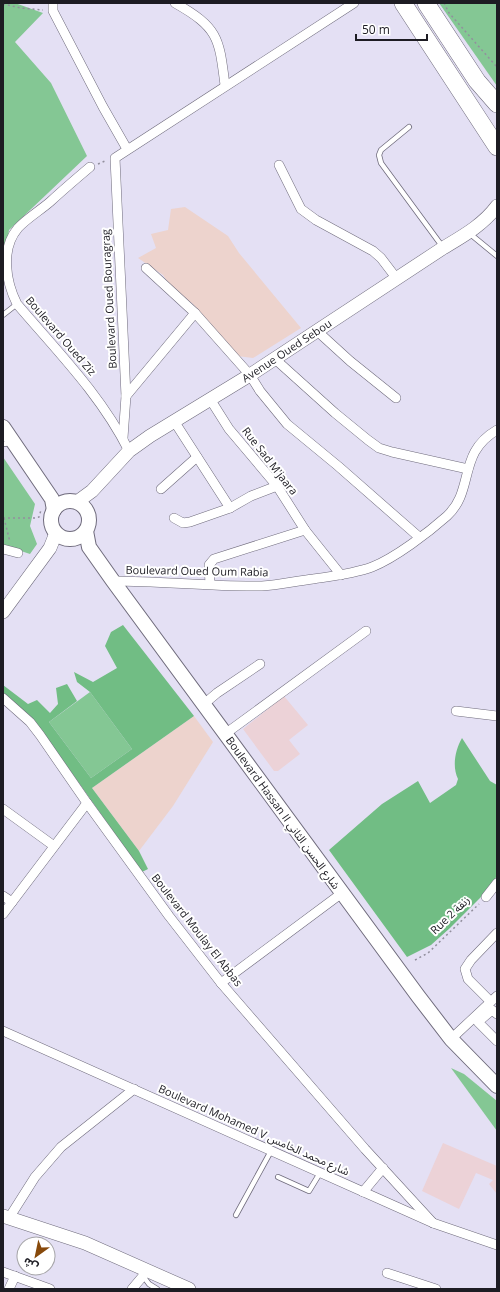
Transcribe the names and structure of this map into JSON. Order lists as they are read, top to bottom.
{
  "streets": {
    "main road": ["Boulevard Hassan II شارع الحسن الثاني"],
    "street": [
      "Boulevard Oued Bouragrag",
      "Boulevard Oued Ziz",
      "Avenue Oued Sebou",
      "Rue Sad M'jaara",
      "Boulevard Oued Oum Rabia",
      "Rue 2 زنقة",
      "Boulevard Moulay El Abbas",
      "Boulevard Mohamed V شارع محمد الخامس"
    ]
  },
  "crossings": [
    ["Boulevard Oued Bouragrag", "Boulevard Oued Ziz"],
    ["Boulevard Oued Ziz", "Avenue Oued Sebou"],
    ["Avenue Oued Sebou", "Rue Sad M'jaara"],
    ["Avenue Oued Sebou", "Boulevard Hassan II شارع الحسن الثاني"],
    ["Rue Sad M'jaara", "Boulevard Oued Oum Rabia"],
    ["Boulevard Oued Oum Rabia", "Boulevard Hassan II شارع الحسن الثاني"],
    ["Boulevard Moulay El Abbas", "Boulevard Mohamed V شارع محمد الخامس"]
  ],
  "scale_bar": "50 m",
  "north": "bottom left"
}
